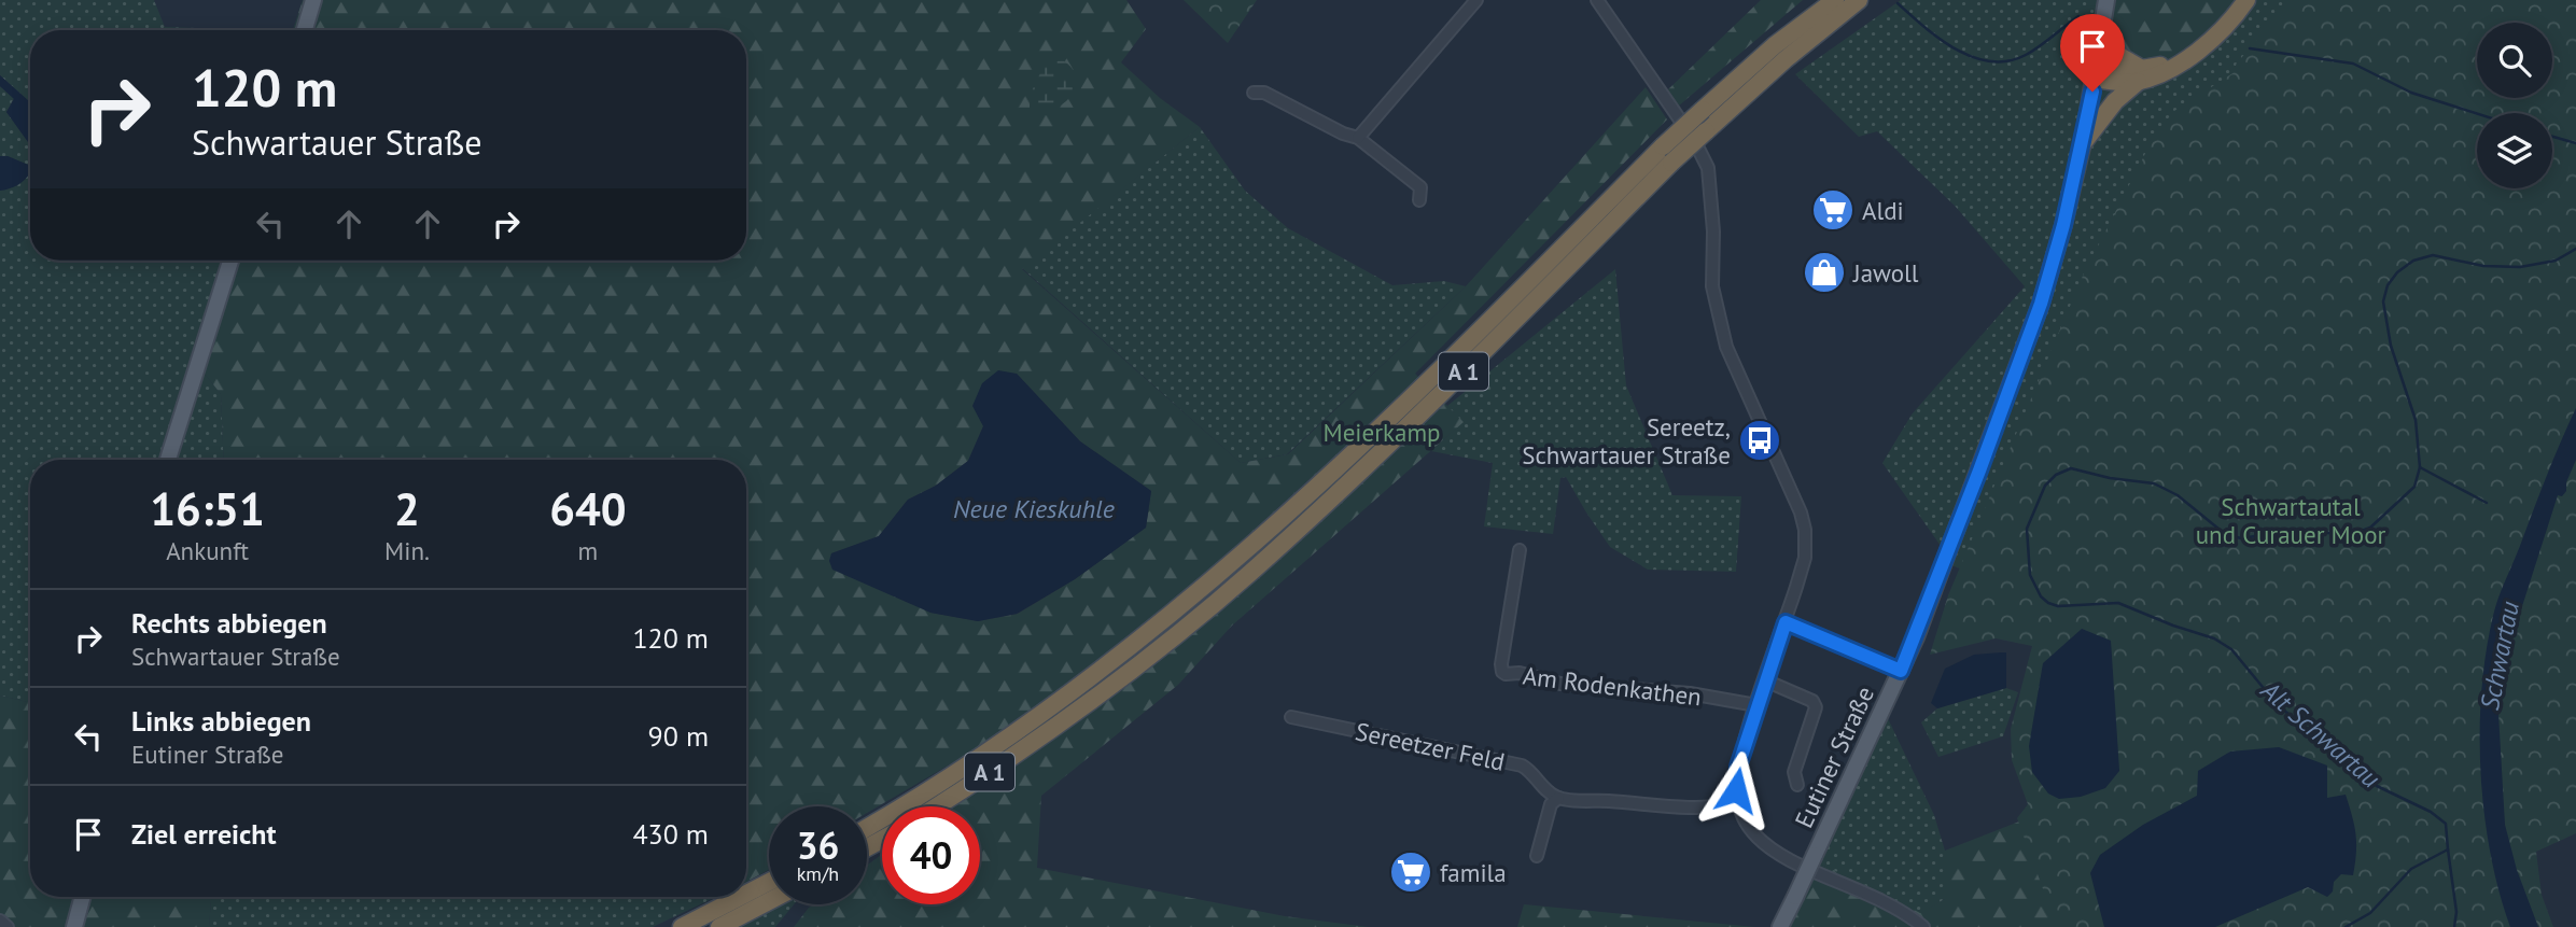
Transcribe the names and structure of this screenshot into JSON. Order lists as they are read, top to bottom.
{
  "streets": {
    "highway": ["A 1"],
    "main road": ["Eutiner Straße"],
    "street": ["Am Rodenkathen", "Sereetzer Feld"]
  },
  "water": ["Neue Kieskuhle", "Schwartau", "Alt Schwartau"],
  "parks": ["Meierkamp", "Schwartautal und Curauer Moor"],
  "places": {
    "supermarket": ["Aldi", "famila"],
    "shop": ["Jawoll"],
    "bus stop": ["Sereetz, Schwartauer Straße"]
  },
  "page": {
    "turn": ["120 m", "Schwartauer Straße"],
    "eta": [
      "16:51",
      "Ankunft",
      "2",
      "Min.",
      "640",
      "m"
    ],
    "list": [
      {
        "name": "Rechts abbiegen",
        "note": "Schwartauer Straße",
        "value": "120 m"
      },
      {
        "name": "Links abbiegen",
        "note": "Eutiner Straße",
        "value": "90 m"
      },
      {
        "name": "Ziel erreicht",
        "value": "430 m"
      }
    ],
    "speed": "36 km/h",
    "limit": "40"
  }
}
